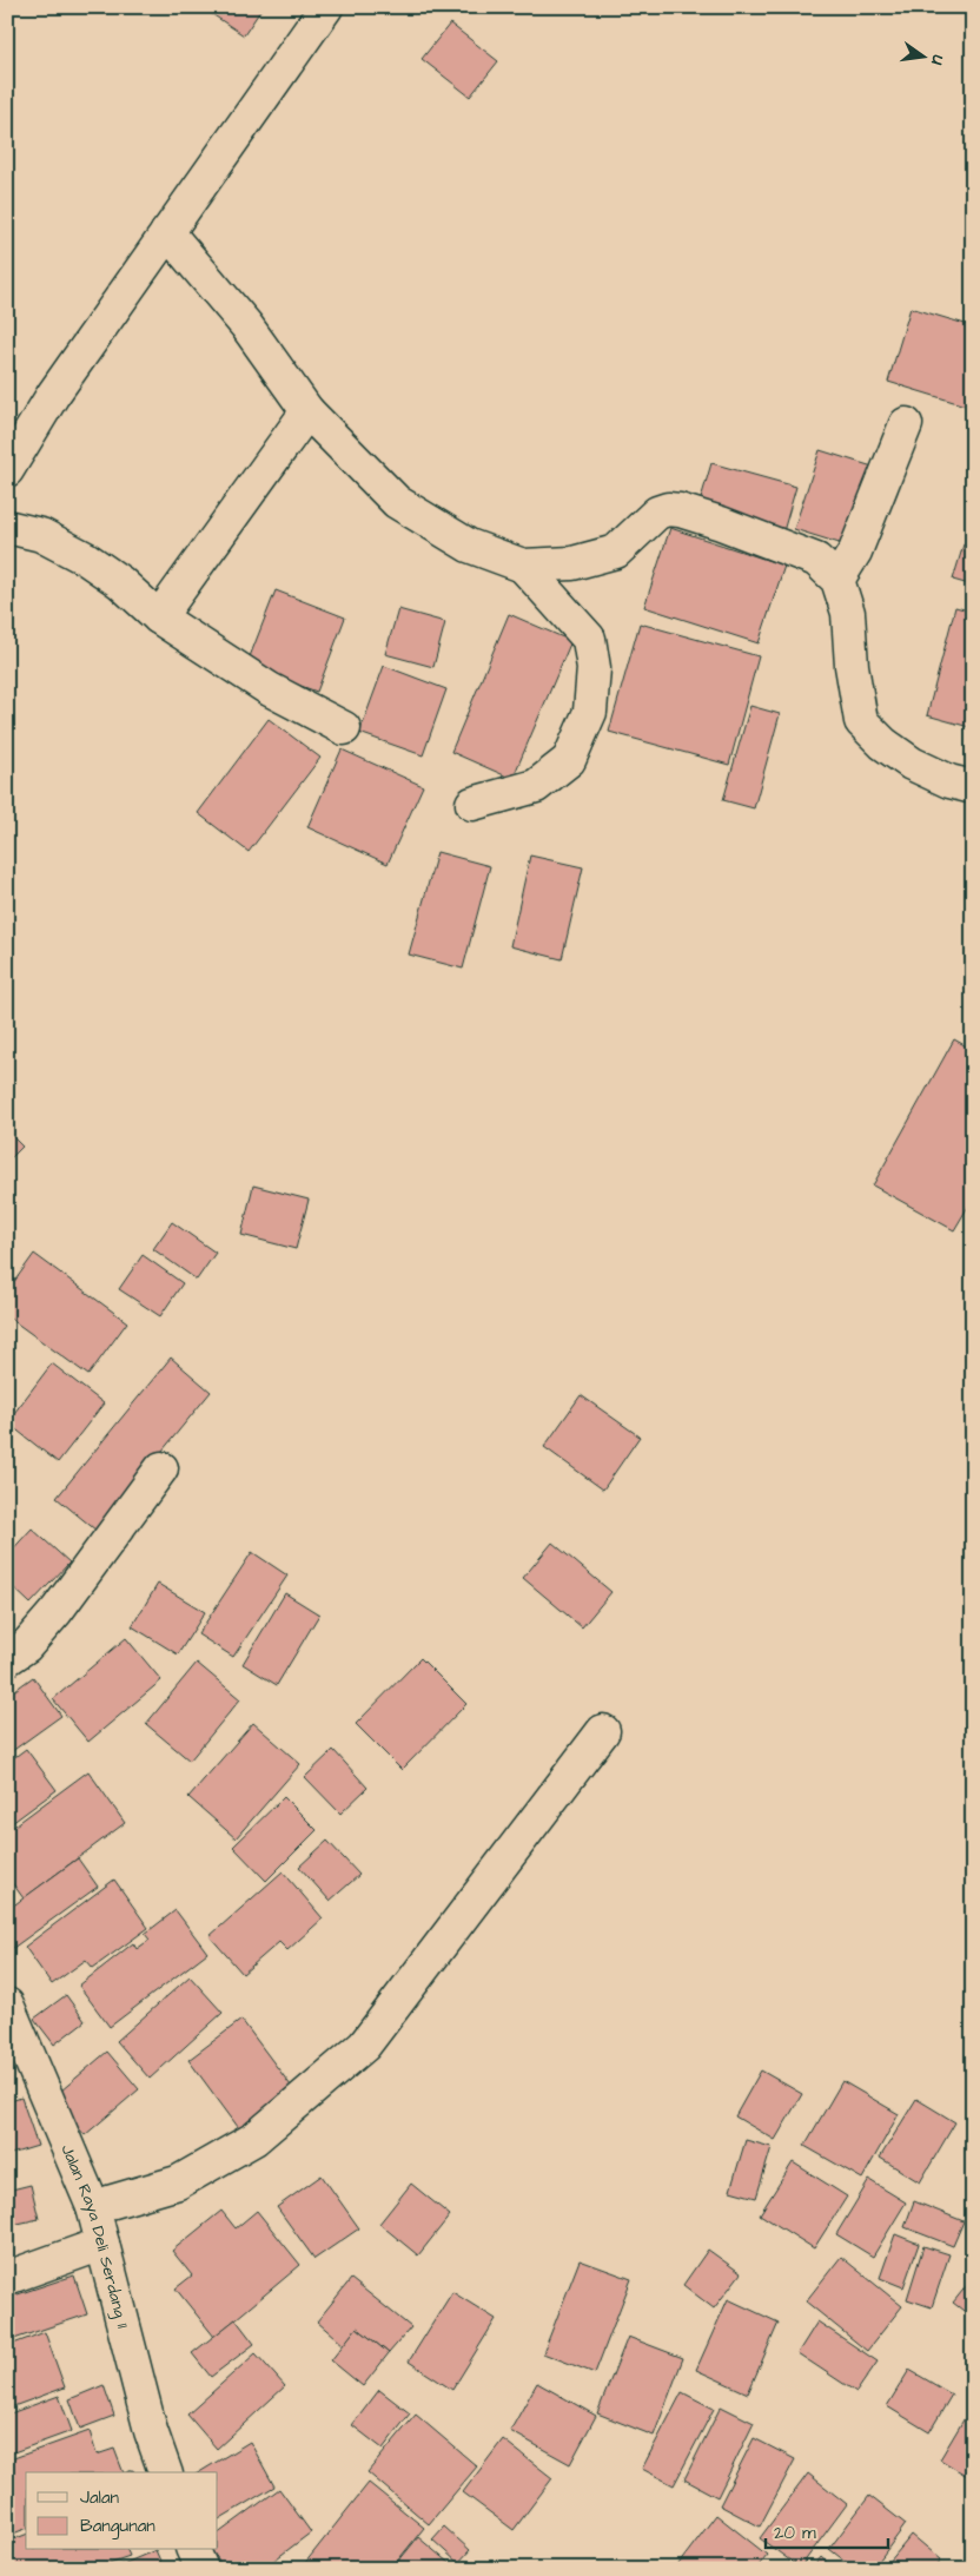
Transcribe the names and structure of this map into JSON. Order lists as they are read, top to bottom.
{
  "streets": {
    "street": ["Jalan Raya Deli Serdang 11"]
  },
  "legend": ["Jalan", "Bangunan"],
  "scale_bar": "20 m",
  "north": "right"
}
